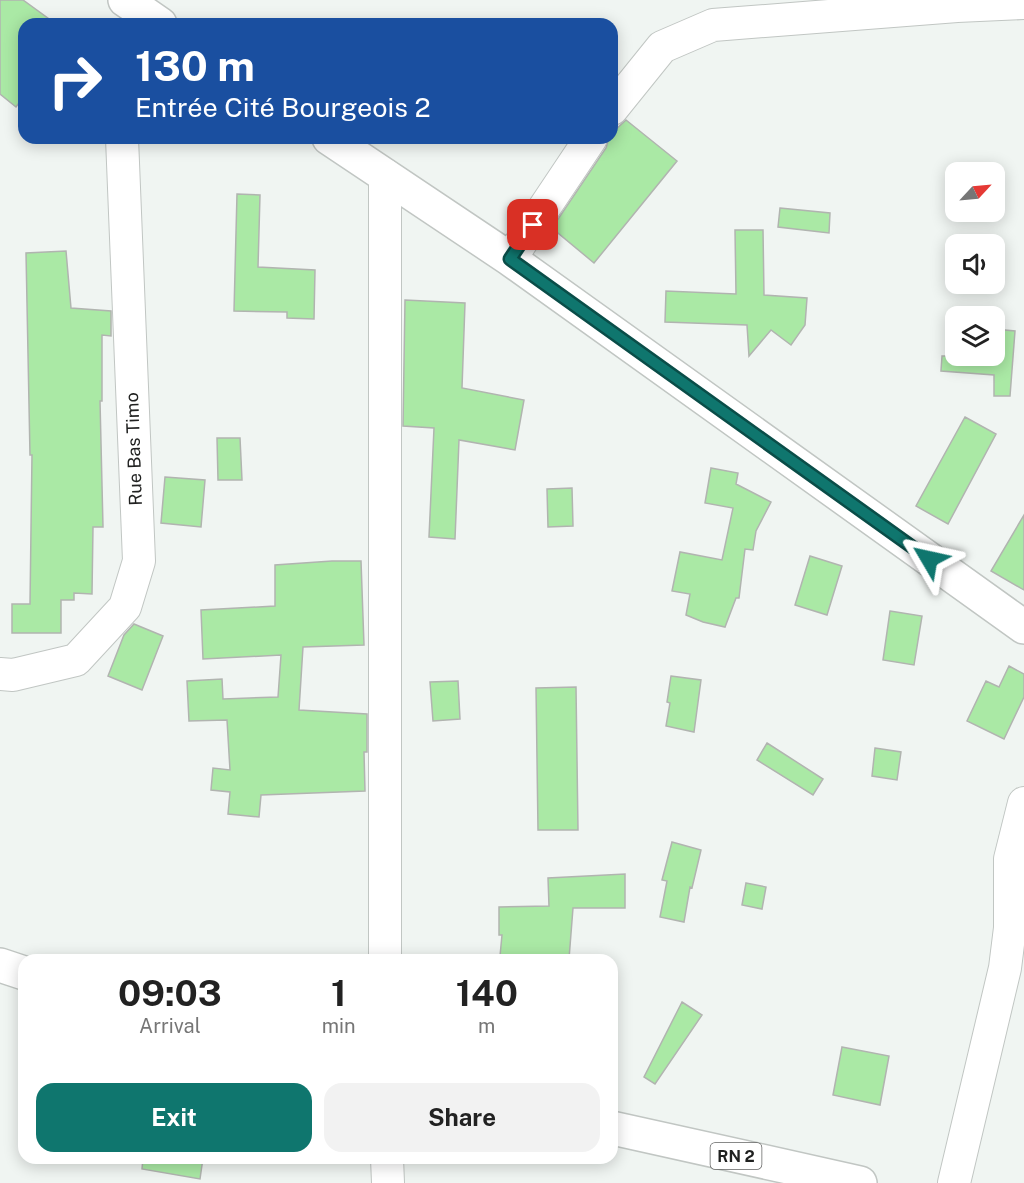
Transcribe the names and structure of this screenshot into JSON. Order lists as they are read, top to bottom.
{
  "streets": {
    "main road": ["RN 2"],
    "street": ["Rue Bas Timo"]
  },
  "north": "top right",
  "page": {
    "turn": ["130 m", "Entrée Cité Bourgeois 2"],
    "eta": [
      "09:03",
      "Arrival",
      "1",
      "min",
      "140",
      "m"
    ],
    "buttons": ["Exit", "Share"]
  }
}
